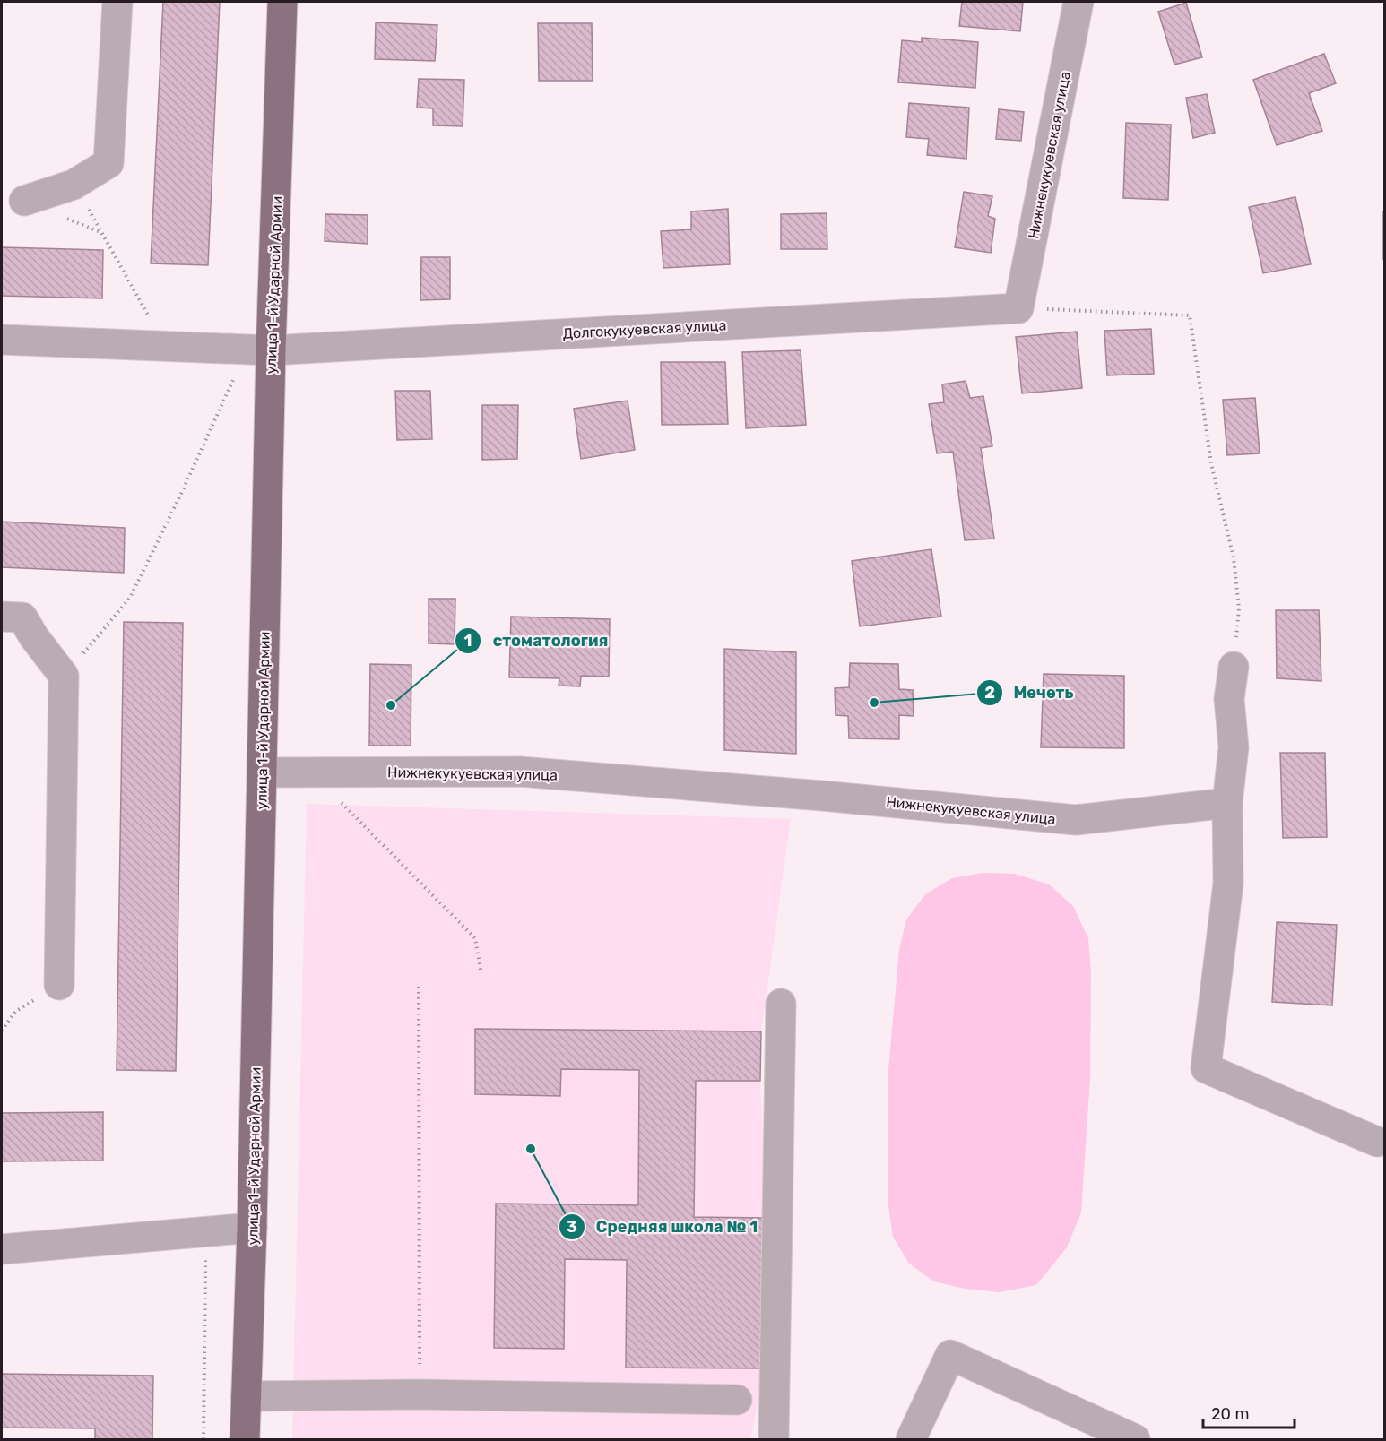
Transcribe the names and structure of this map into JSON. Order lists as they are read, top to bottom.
{
  "streets": {
    "main road": ["улица 1-й Ударной Армии"],
    "street": ["Нижнекукуевская улица", "Долгокукуевская улица"]
  },
  "crossings": [
    ["Нижнекукуевская улица", "улица 1-й Ударной Армии"],
    ["Нижнекукуевская улица", "Долгокукуевская улица"],
    ["улица 1-й Ударной Армии", "Долгокукуевская улица"]
  ],
  "places": ["Мечеть", "стоматология", "Средняя школа № 1"],
  "scale_bar": "20 m"
}
